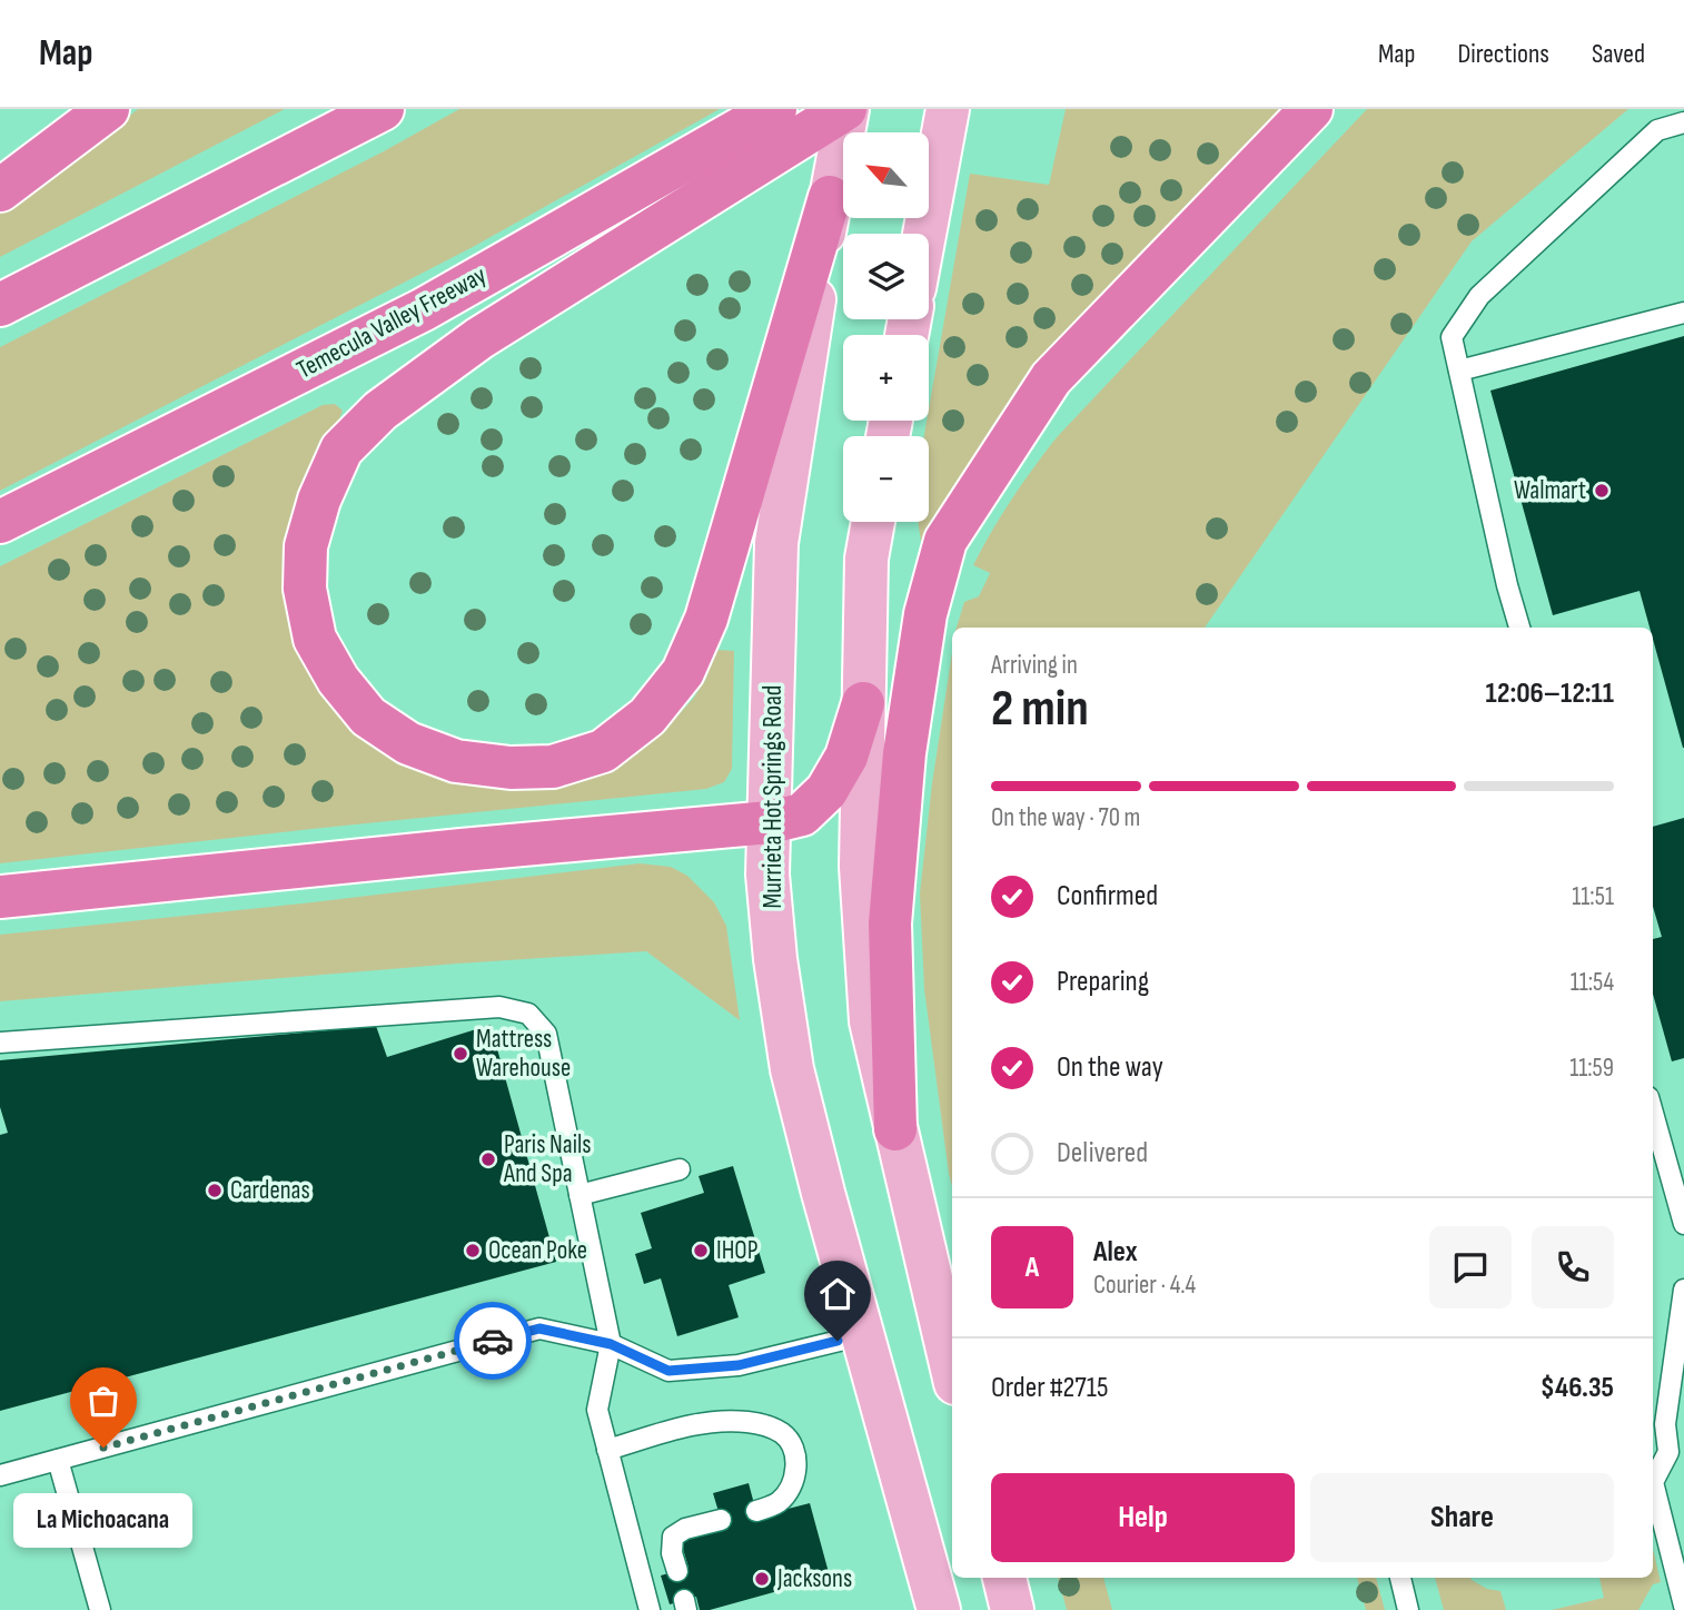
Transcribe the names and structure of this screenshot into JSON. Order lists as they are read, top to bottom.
{
  "streets": {
    "highway": ["Temecula Valley Freeway"],
    "main road": ["Murrieta Hot Springs Road"]
  },
  "places": [
    "Walmart",
    "Mattress Warehouse",
    "Paris Nails And Spa",
    "Cardenas",
    "Ocean Poke",
    "IHOP",
    "La Michoacana",
    "Jacksons"
  ],
  "north": "top left",
  "page": {
    "header": "Map",
    "nav": ["Map", "Directions", "Saved"],
    "map_buttons": ["+", "−"],
    "heading": ["2 min", "Arriving in", "12:06–12:11"],
    "panel": [
      "Alex",
      "Courier · 4.4",
      "Order #2715",
      "$46.35"
    ],
    "bar": "On the way · 70 m",
    "list": [
      ["Confirmed", "11:51"],
      ["Preparing", "11:54"],
      ["On the way", "11:59"],
      "Delivered"
    ],
    "round": "A",
    "buttons": ["Help", "Share"],
    "bubble": "La Michoacana"
  }
}
